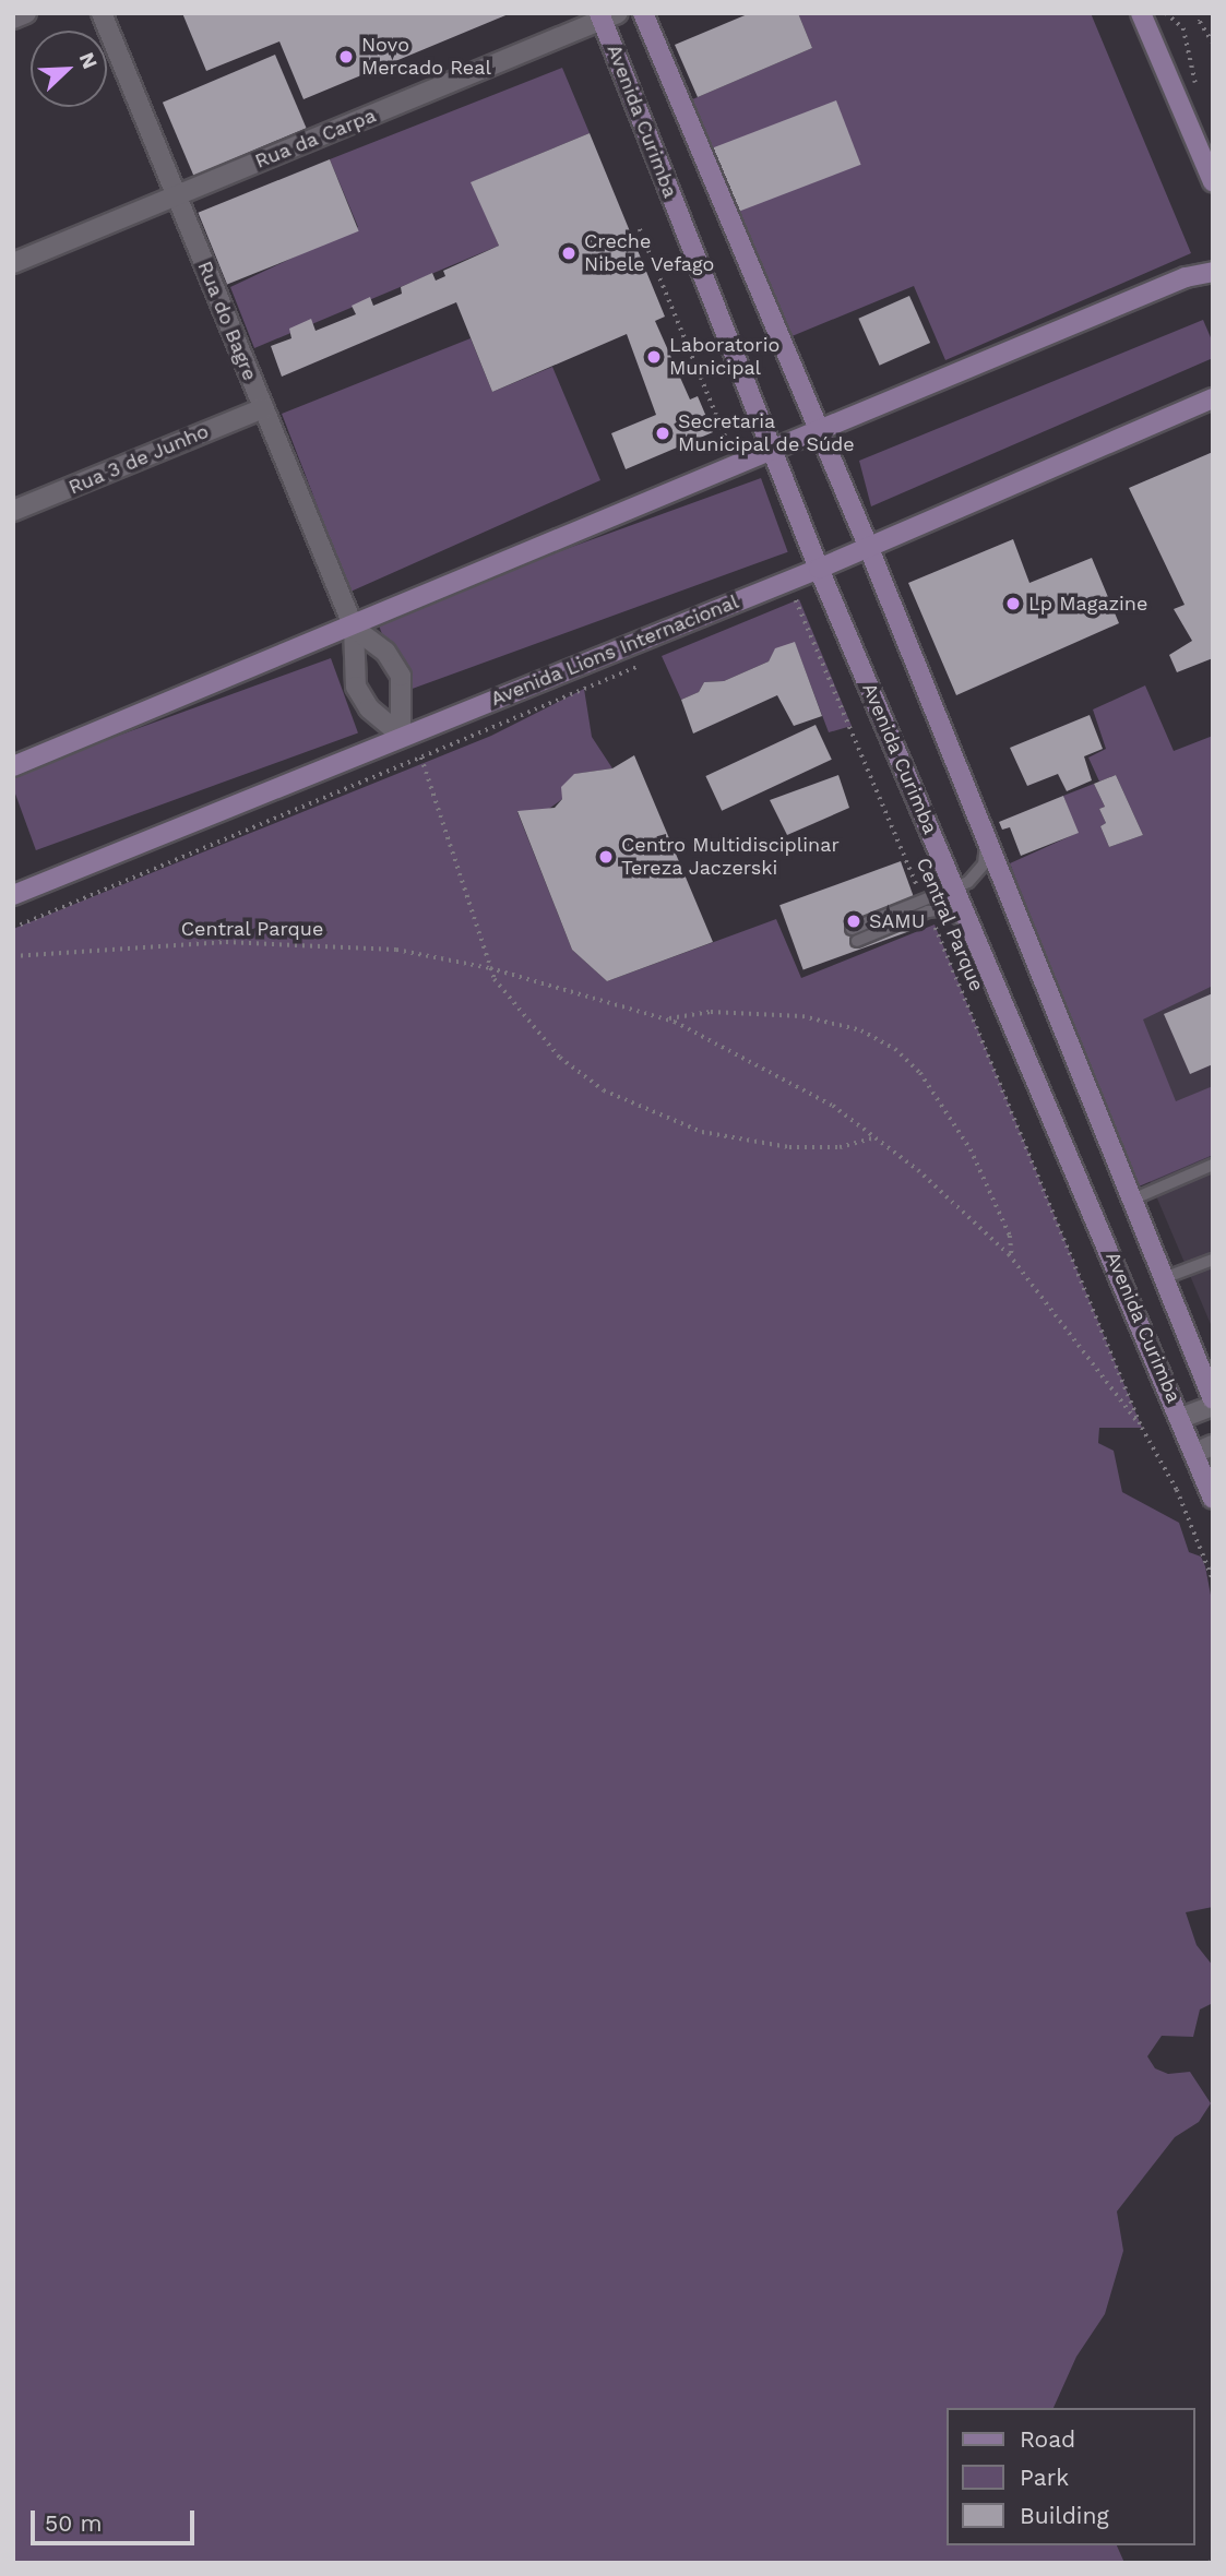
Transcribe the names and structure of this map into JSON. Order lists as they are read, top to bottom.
{
  "streets": {
    "street": [
      "Avenida Curimba",
      "Rua da Carpa",
      "Rua do Bagre",
      "Rua 3 de Junho",
      "Avenida Lions Internacional"
    ],
    "path": ["Central Parque"]
  },
  "crossings": [
    ["Avenida Curimba", "Rua da Carpa"],
    ["Avenida Curimba", "Avenida Lions Internacional"],
    ["Rua da Carpa", "Rua do Bagre"],
    ["Rua do Bagre", "Rua 3 de Junho"],
    ["Rua do Bagre", "Avenida Lions Internacional"]
  ],
  "places": [
    "Novo Mercado Real",
    "Creche Nibele Vefago",
    "Laboratorio Municipal",
    "Secretaria Municipal de Súde",
    "Lp Magazine",
    "Centro Multidisciplinar Tereza Jaczerski",
    "SAMU"
  ],
  "legend": ["Road", "Park", "Building"],
  "scale_bar": "50 m",
  "north": "top right"
}
